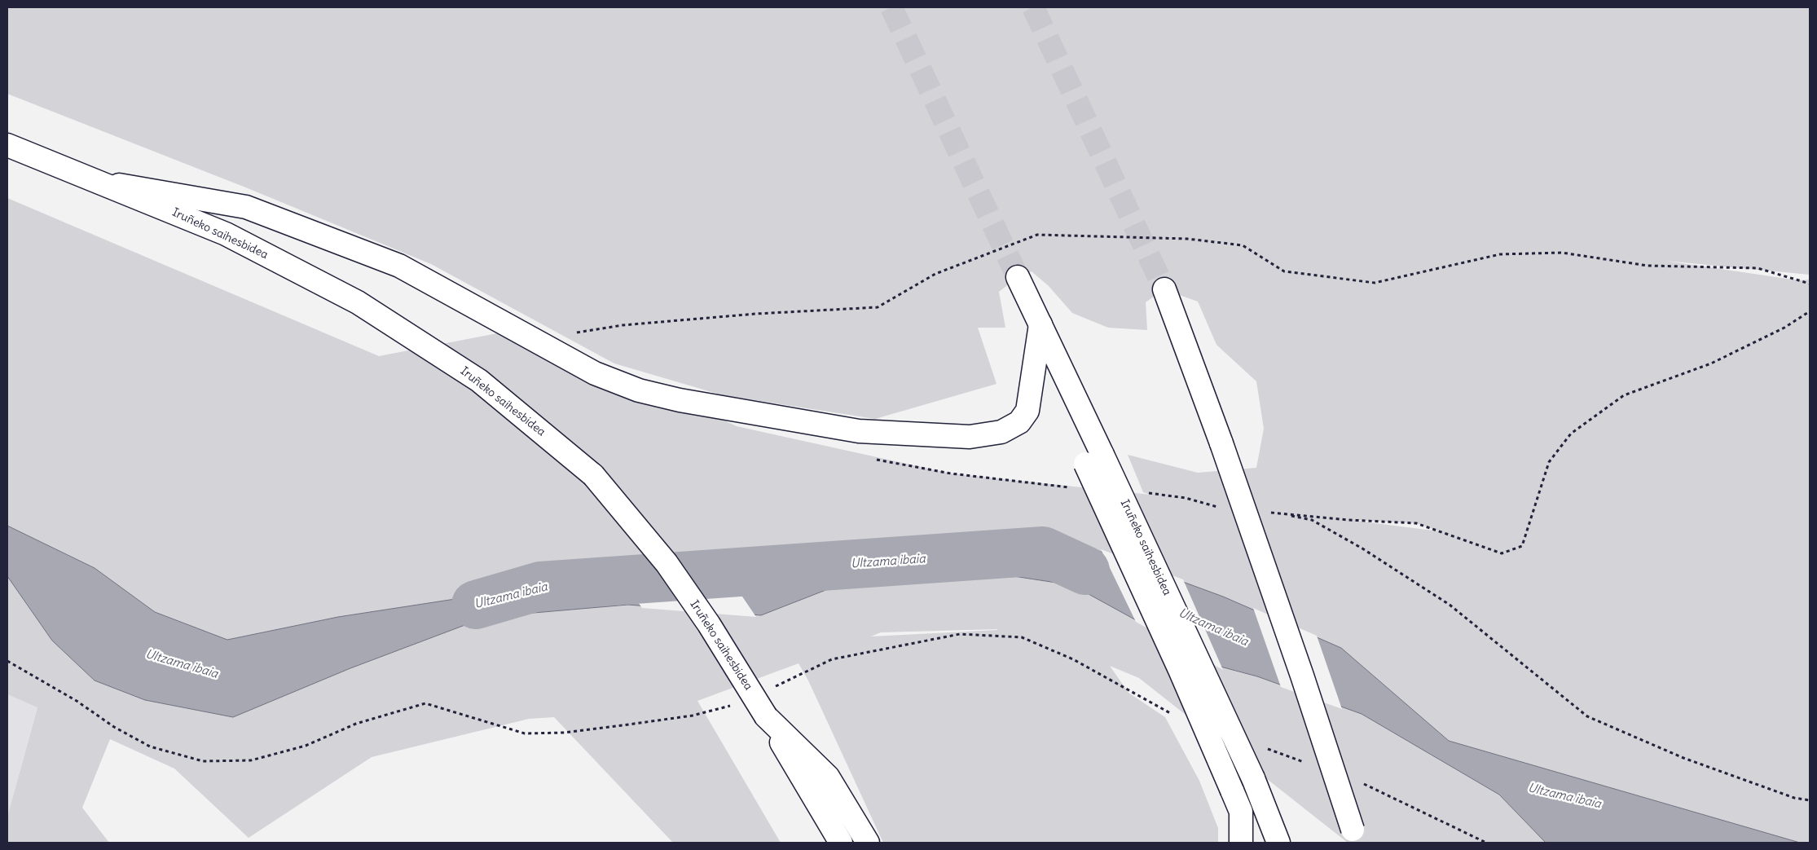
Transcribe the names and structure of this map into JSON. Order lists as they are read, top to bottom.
{
  "streets": {
    "main road": ["Iruñeko saihesbidea"]
  },
  "water": ["Ultzama ibaia"]
}
